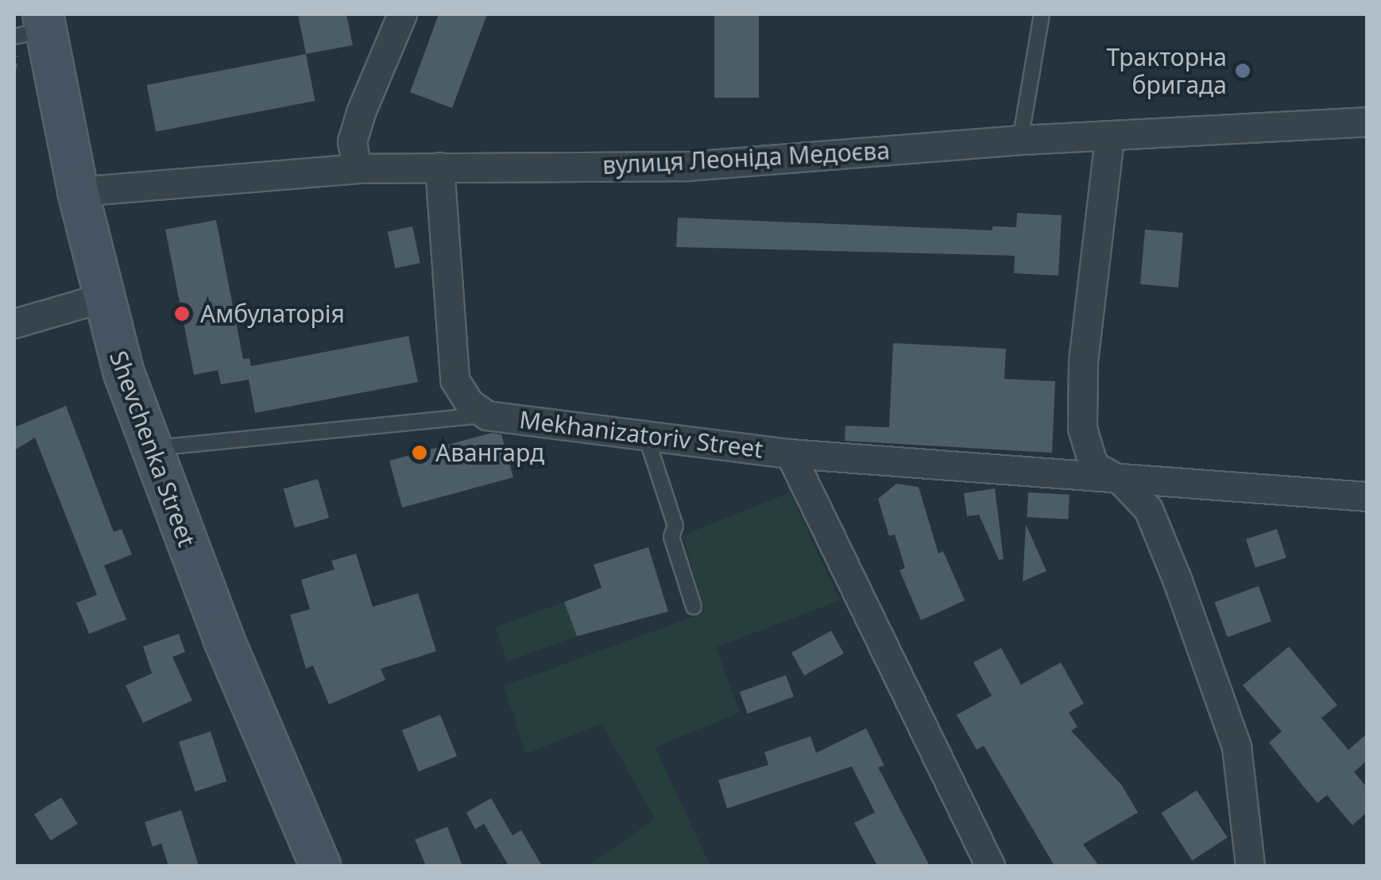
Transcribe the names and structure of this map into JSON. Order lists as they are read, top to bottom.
{
  "streets": {
    "main road": ["Shevchenka Street"],
    "street": ["вулиця Леоніда Медоєва", "Mekhanizatoriv Street"]
  },
  "crossings": [
    ["вулиця Леоніда Медоєва", "Mekhanizatoriv Street"],
    ["вулиця Леоніда Медоєва", "Shevchenka Street"]
  ],
  "places": ["Тракторна бригада", "Амбулаторія", "Авангард"]
}
